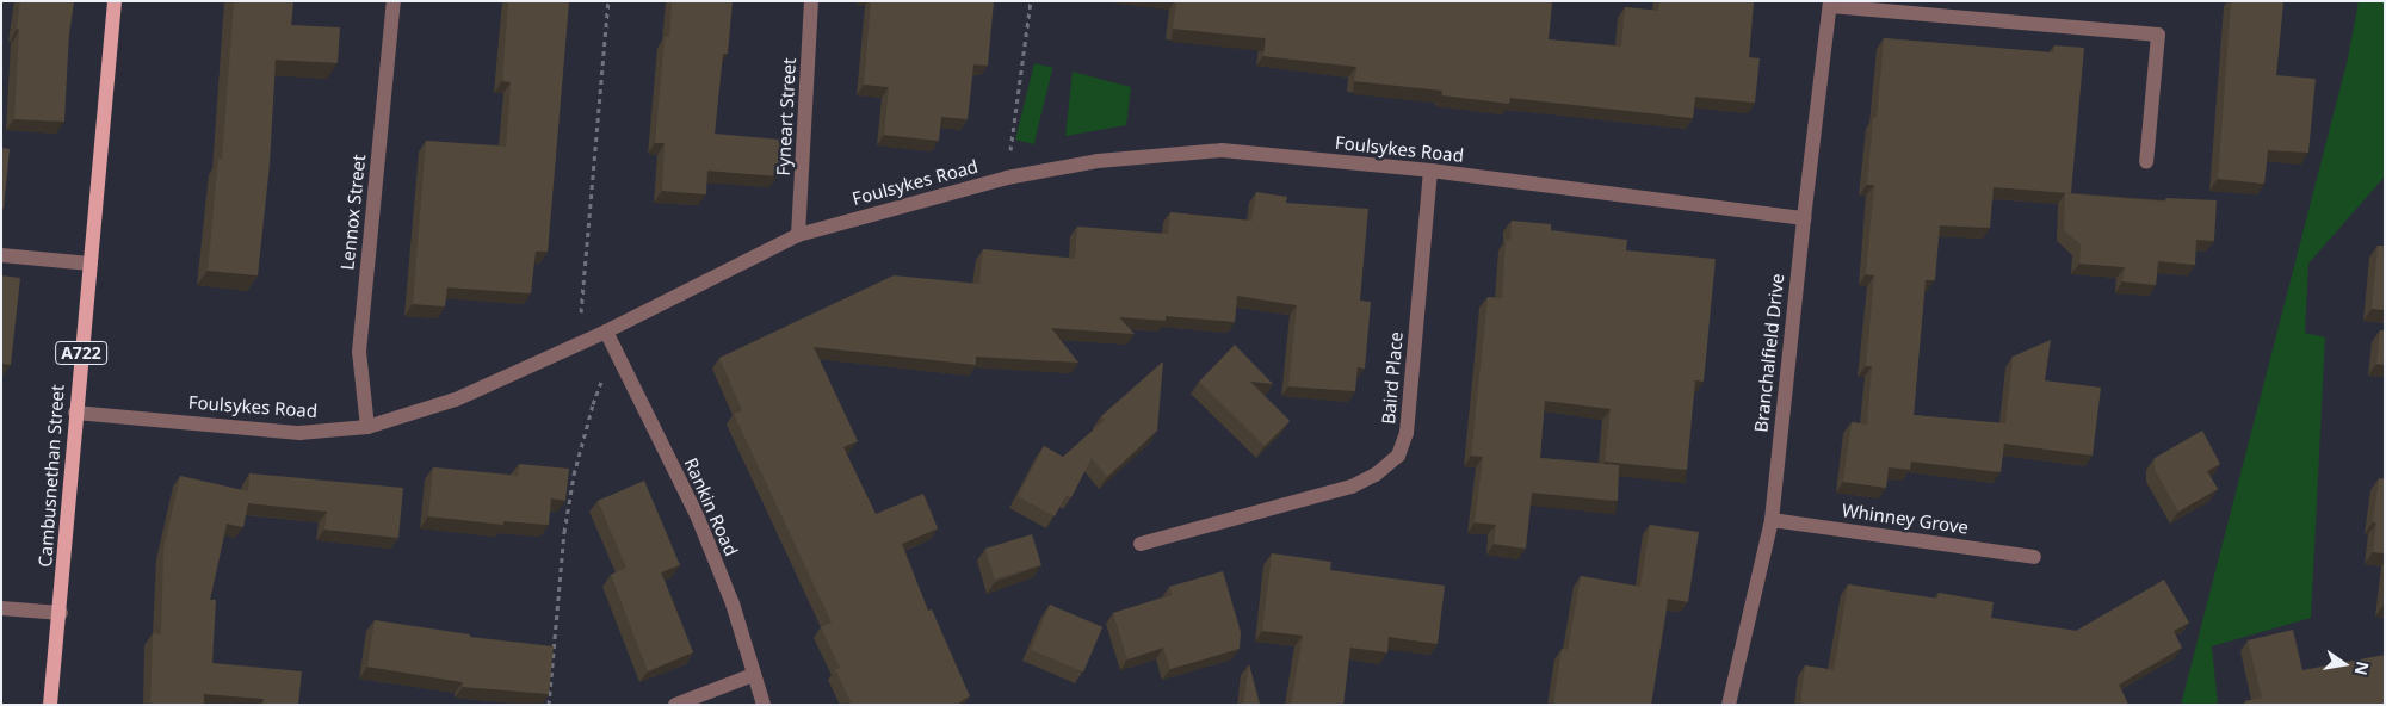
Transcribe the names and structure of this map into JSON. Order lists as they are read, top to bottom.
{
  "streets": {
    "main road": ["A722", "Cambusnethan Street"],
    "street": [
      "Fyneart Street",
      "Foulsykes Road",
      "Lennox Street",
      "Branchalfield Drive",
      "Baird Place",
      "Rankin Road",
      "Whinney Grove"
    ]
  },
  "crossings": [
    ["Fyneart Street", "Foulsykes Road"],
    ["Foulsykes Road", "Lennox Street"],
    ["Foulsykes Road", "Branchalfield Drive"],
    ["Foulsykes Road", "Baird Place"],
    ["Foulsykes Road", "Cambusnethan Street"],
    ["Foulsykes Road", "Rankin Road"],
    ["Branchalfield Drive", "Whinney Grove"]
  ],
  "north": "right"
}
